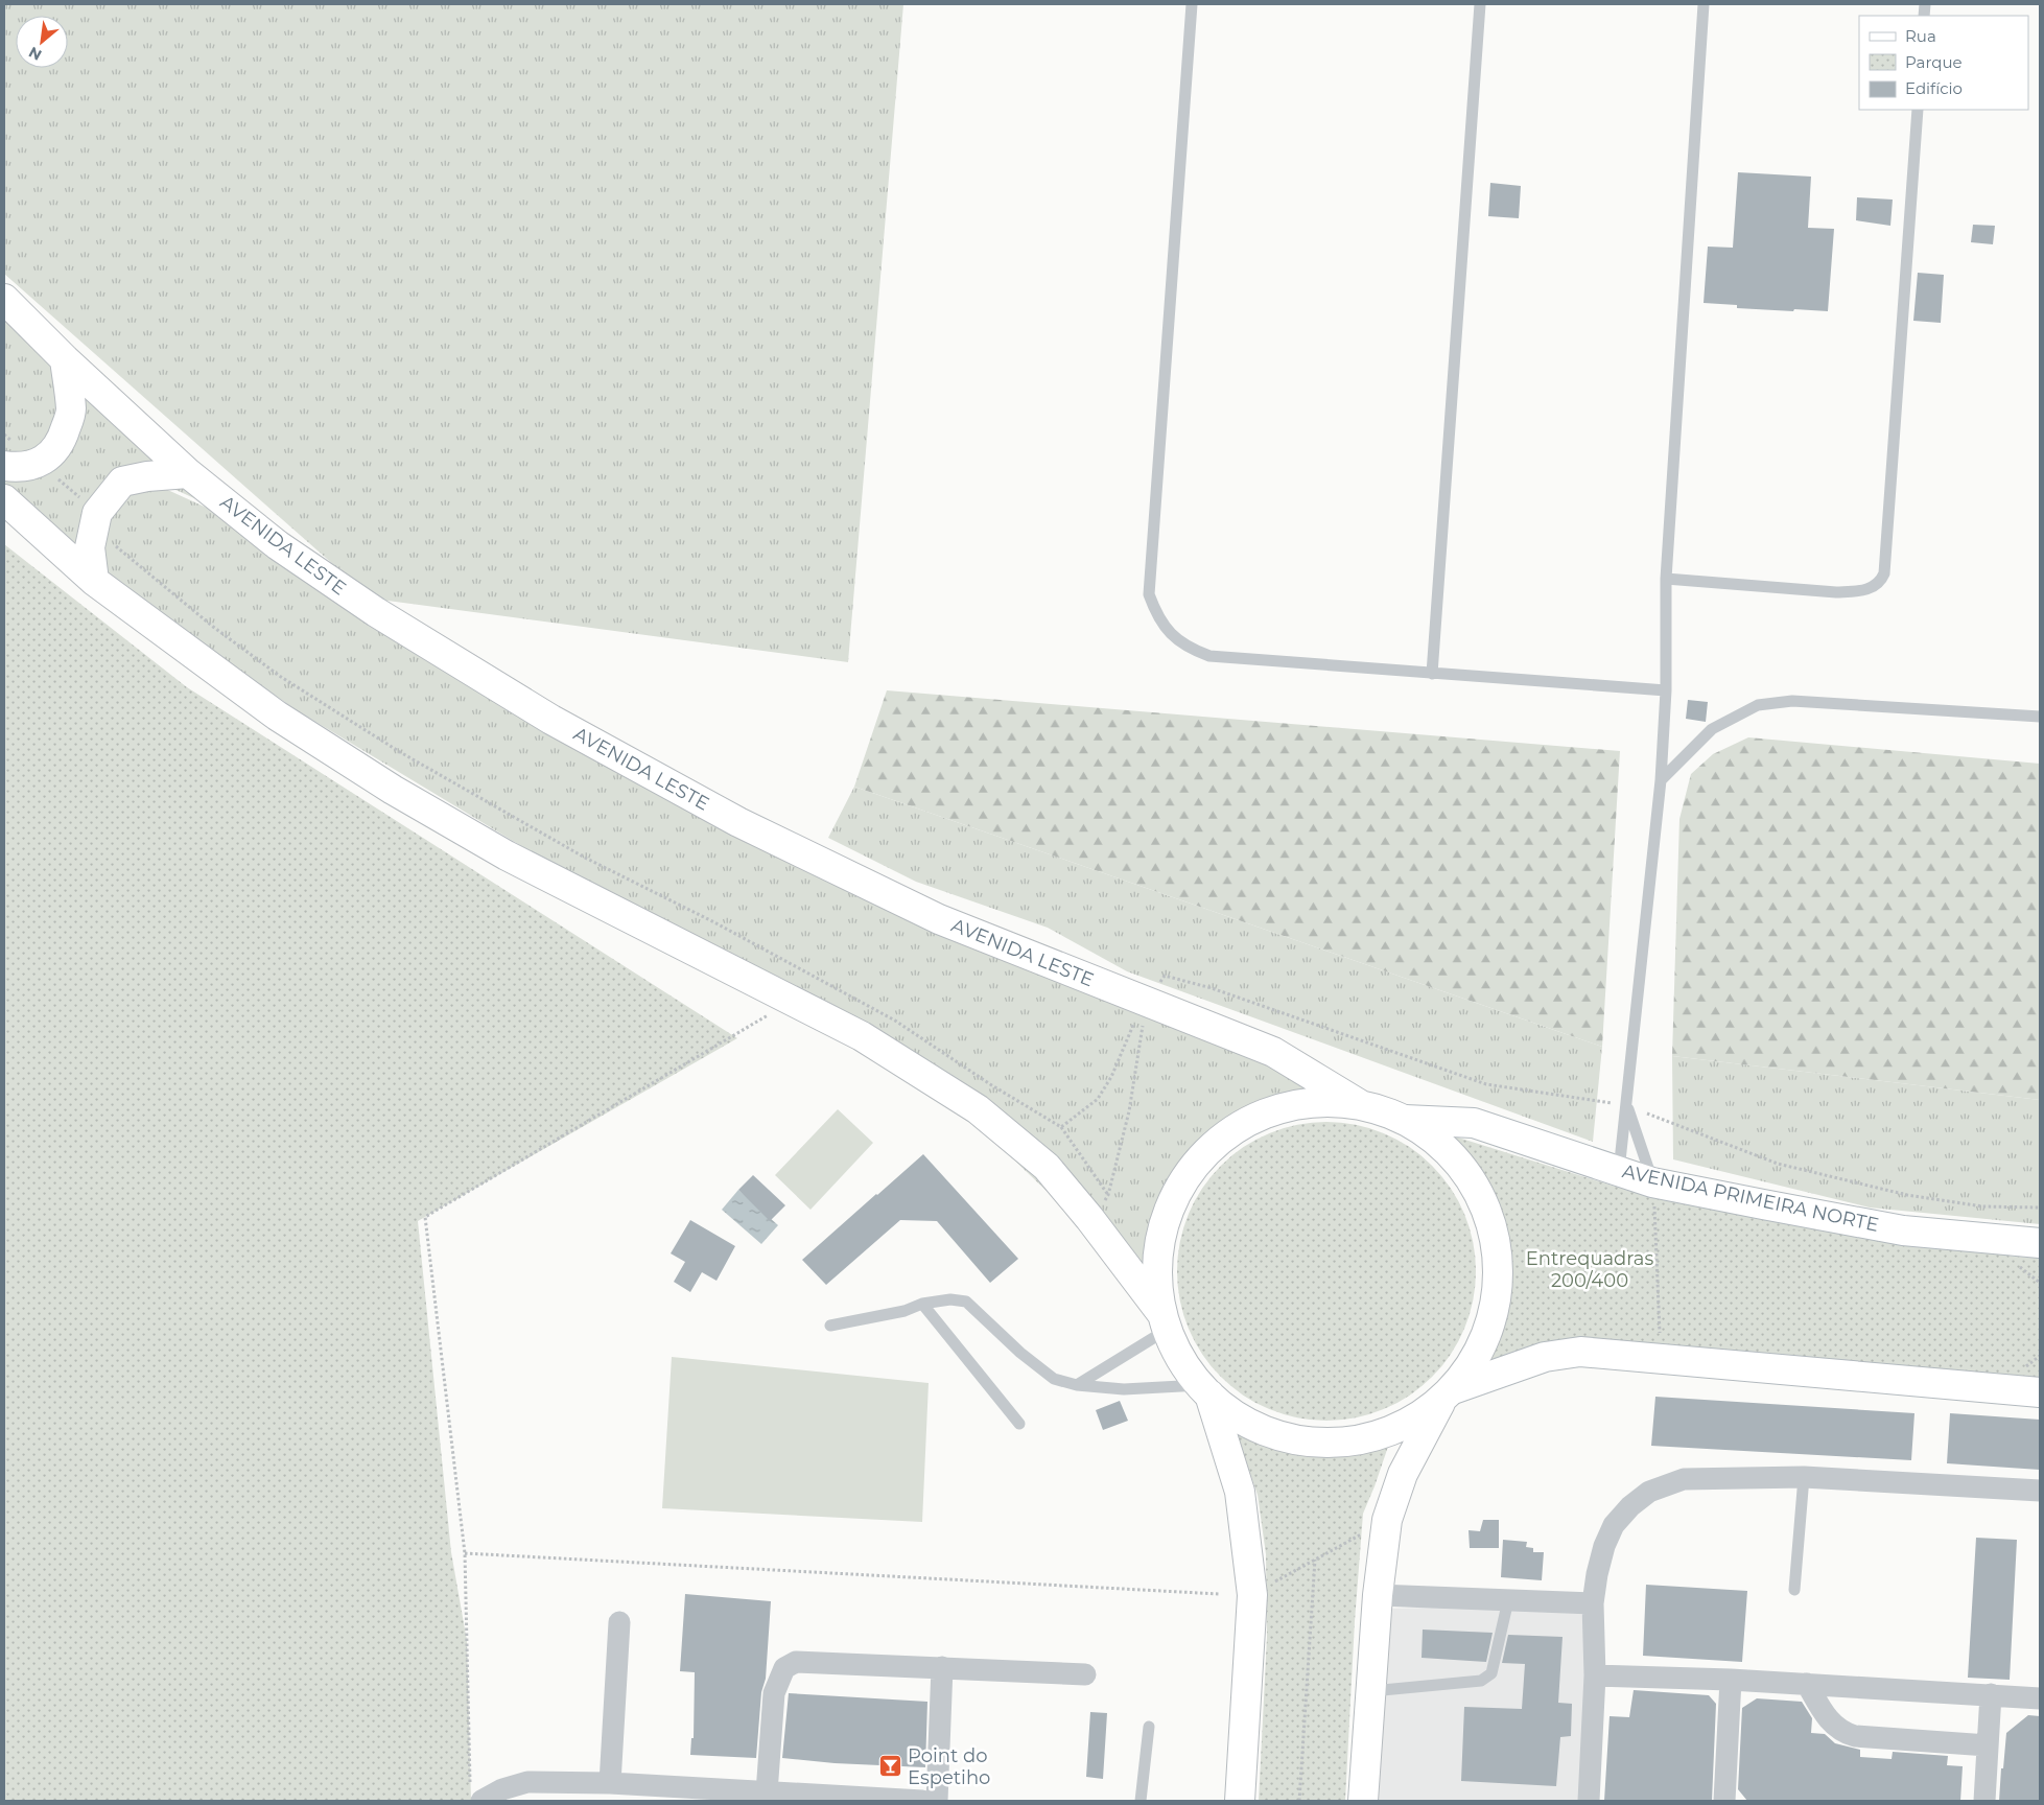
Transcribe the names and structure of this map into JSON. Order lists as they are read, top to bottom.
{
  "streets": {
    "main road": ["AVENIDA LESTE", "AVENIDA PRIMEIRA NORTE"]
  },
  "parks": ["Entrequadras 200/400"],
  "places": {
    "bar": ["Point do Espetiho"]
  },
  "legend": ["Rua", "Parque", "Edifício"],
  "north": "bottom left"
}
